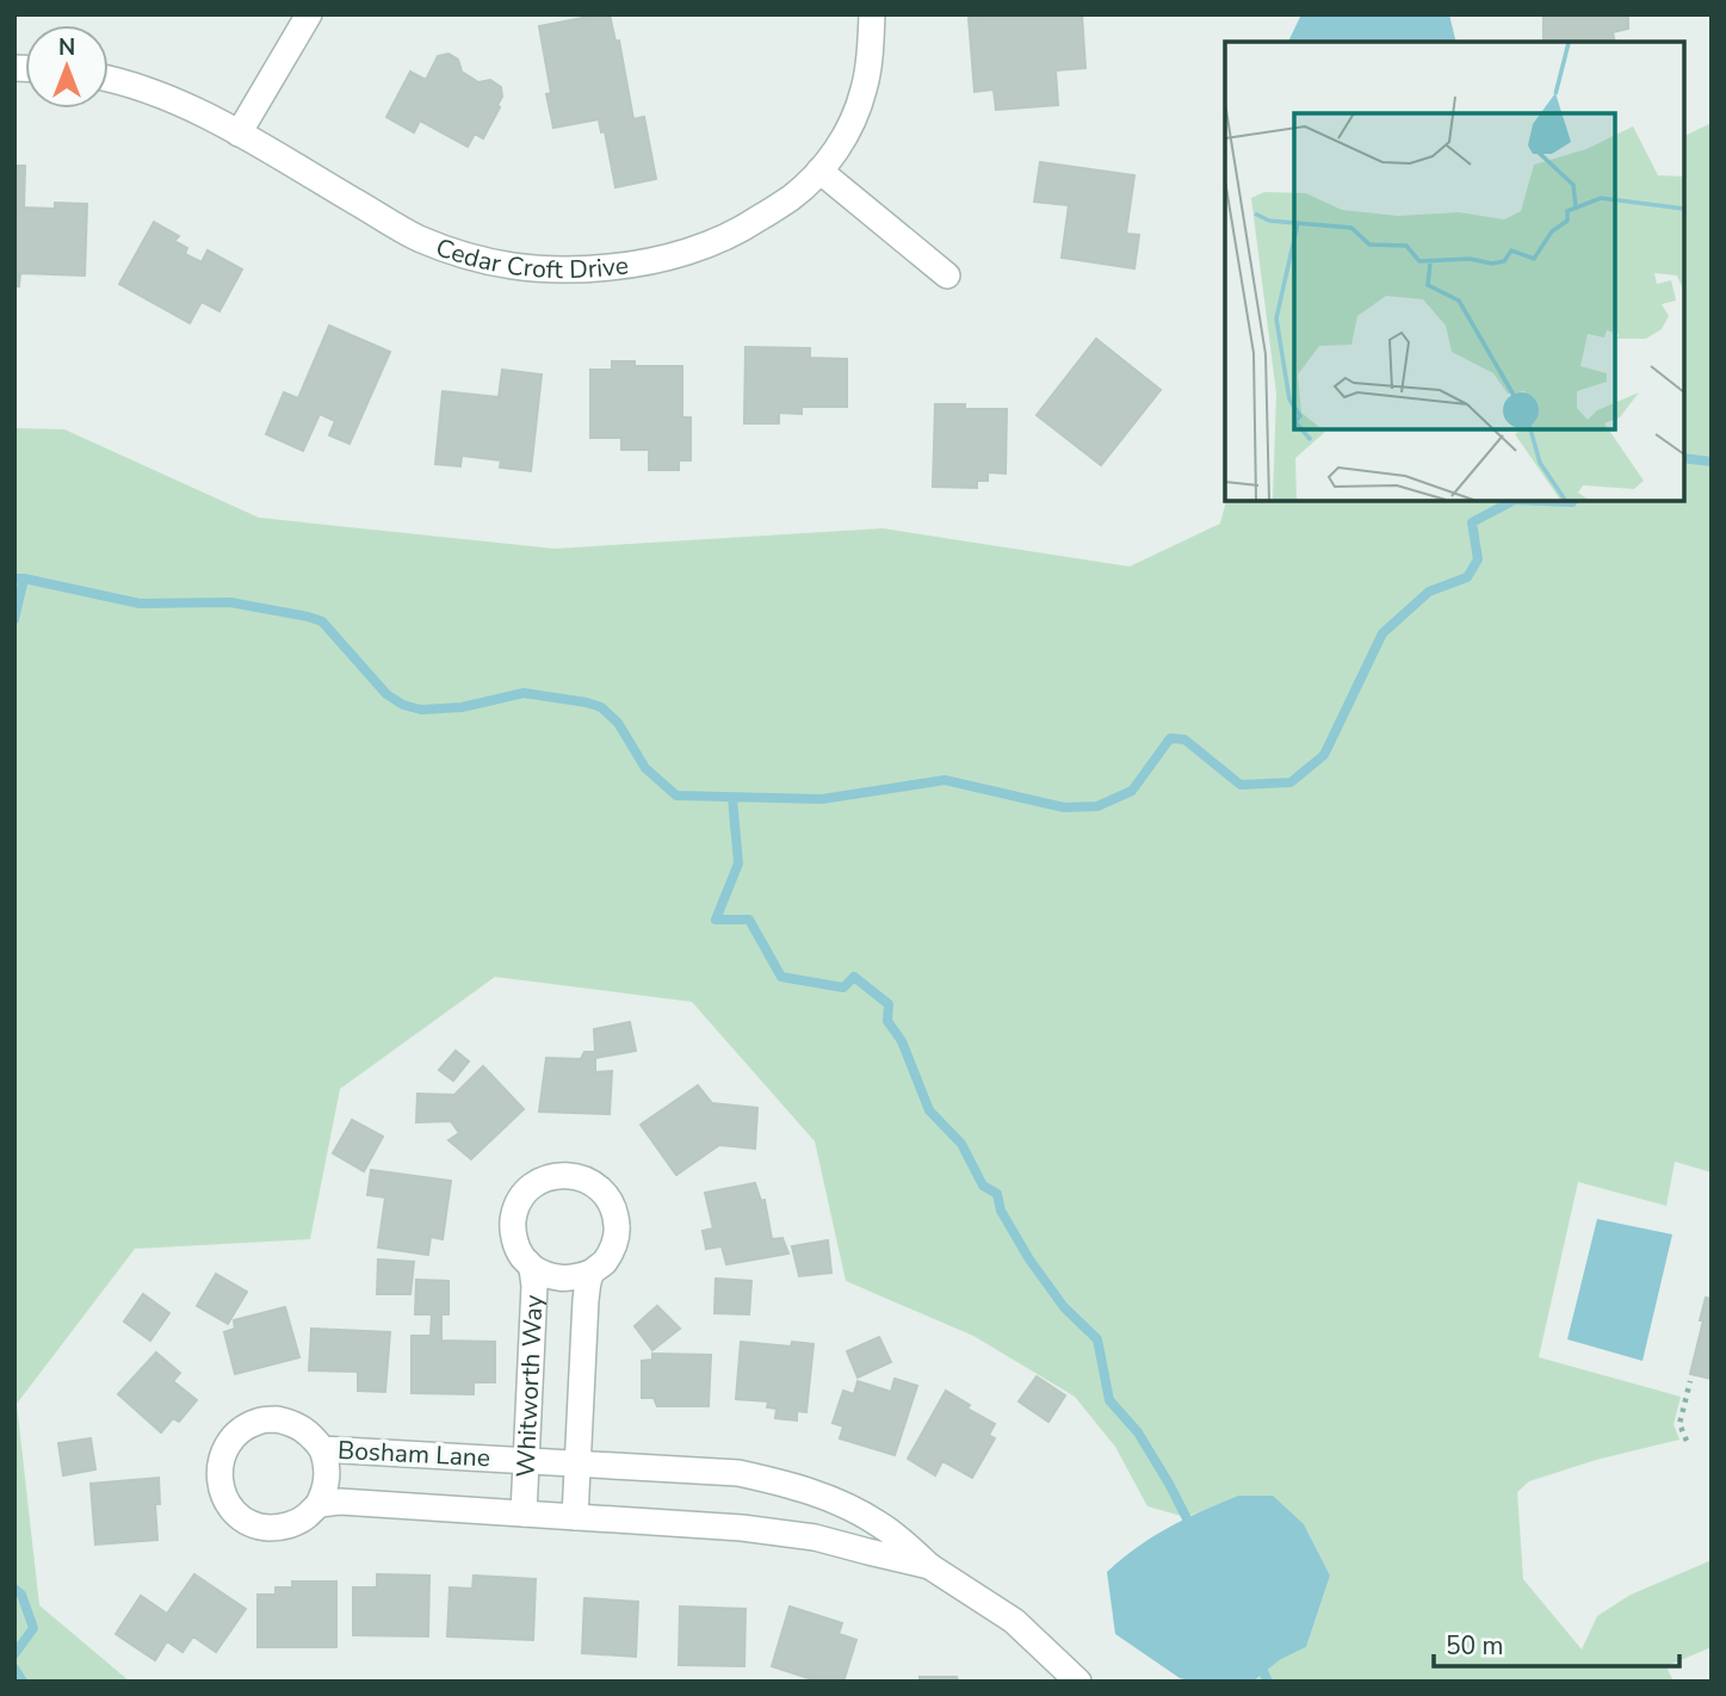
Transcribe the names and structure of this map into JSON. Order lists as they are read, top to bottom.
{
  "streets": {
    "street": ["Cedar Croft Drive", "Whitworth Way", "Bosham Lane"]
  },
  "crossings": [
    ["Whitworth Way", "Bosham Lane"]
  ],
  "scale_bar": "50 m",
  "north": "top"
}
